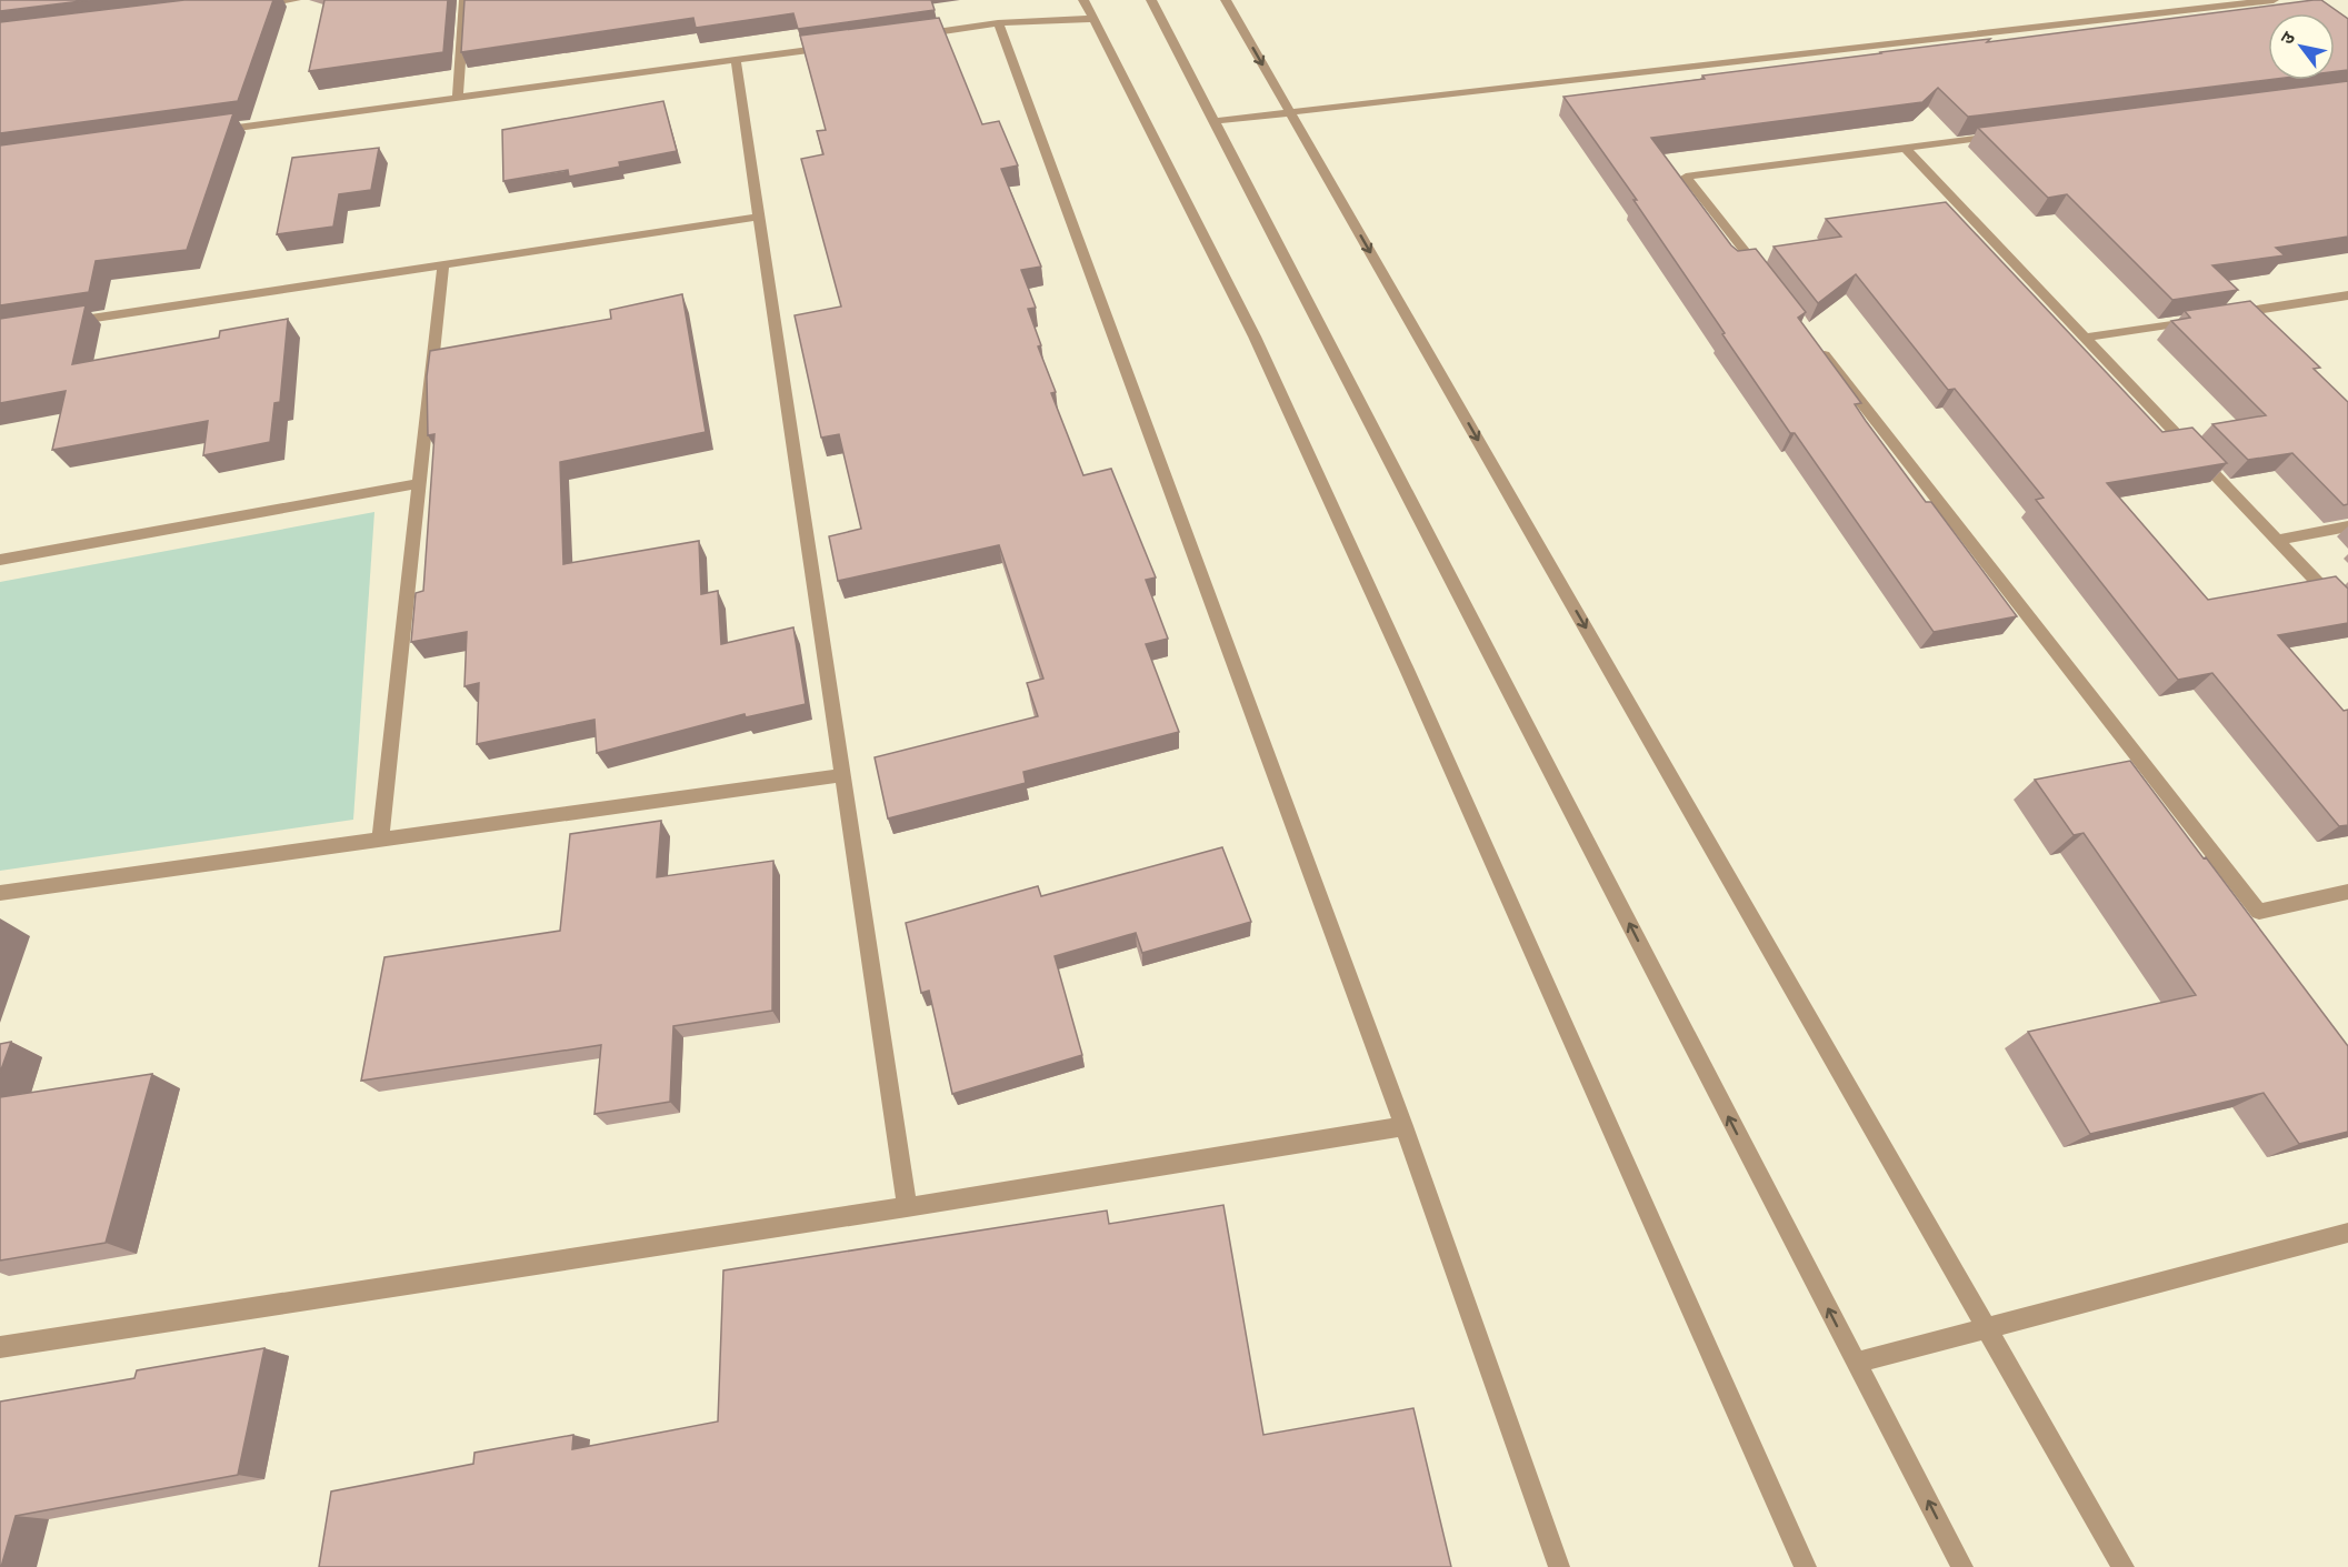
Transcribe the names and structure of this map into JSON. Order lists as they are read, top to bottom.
{
  "north": "top left"
}
